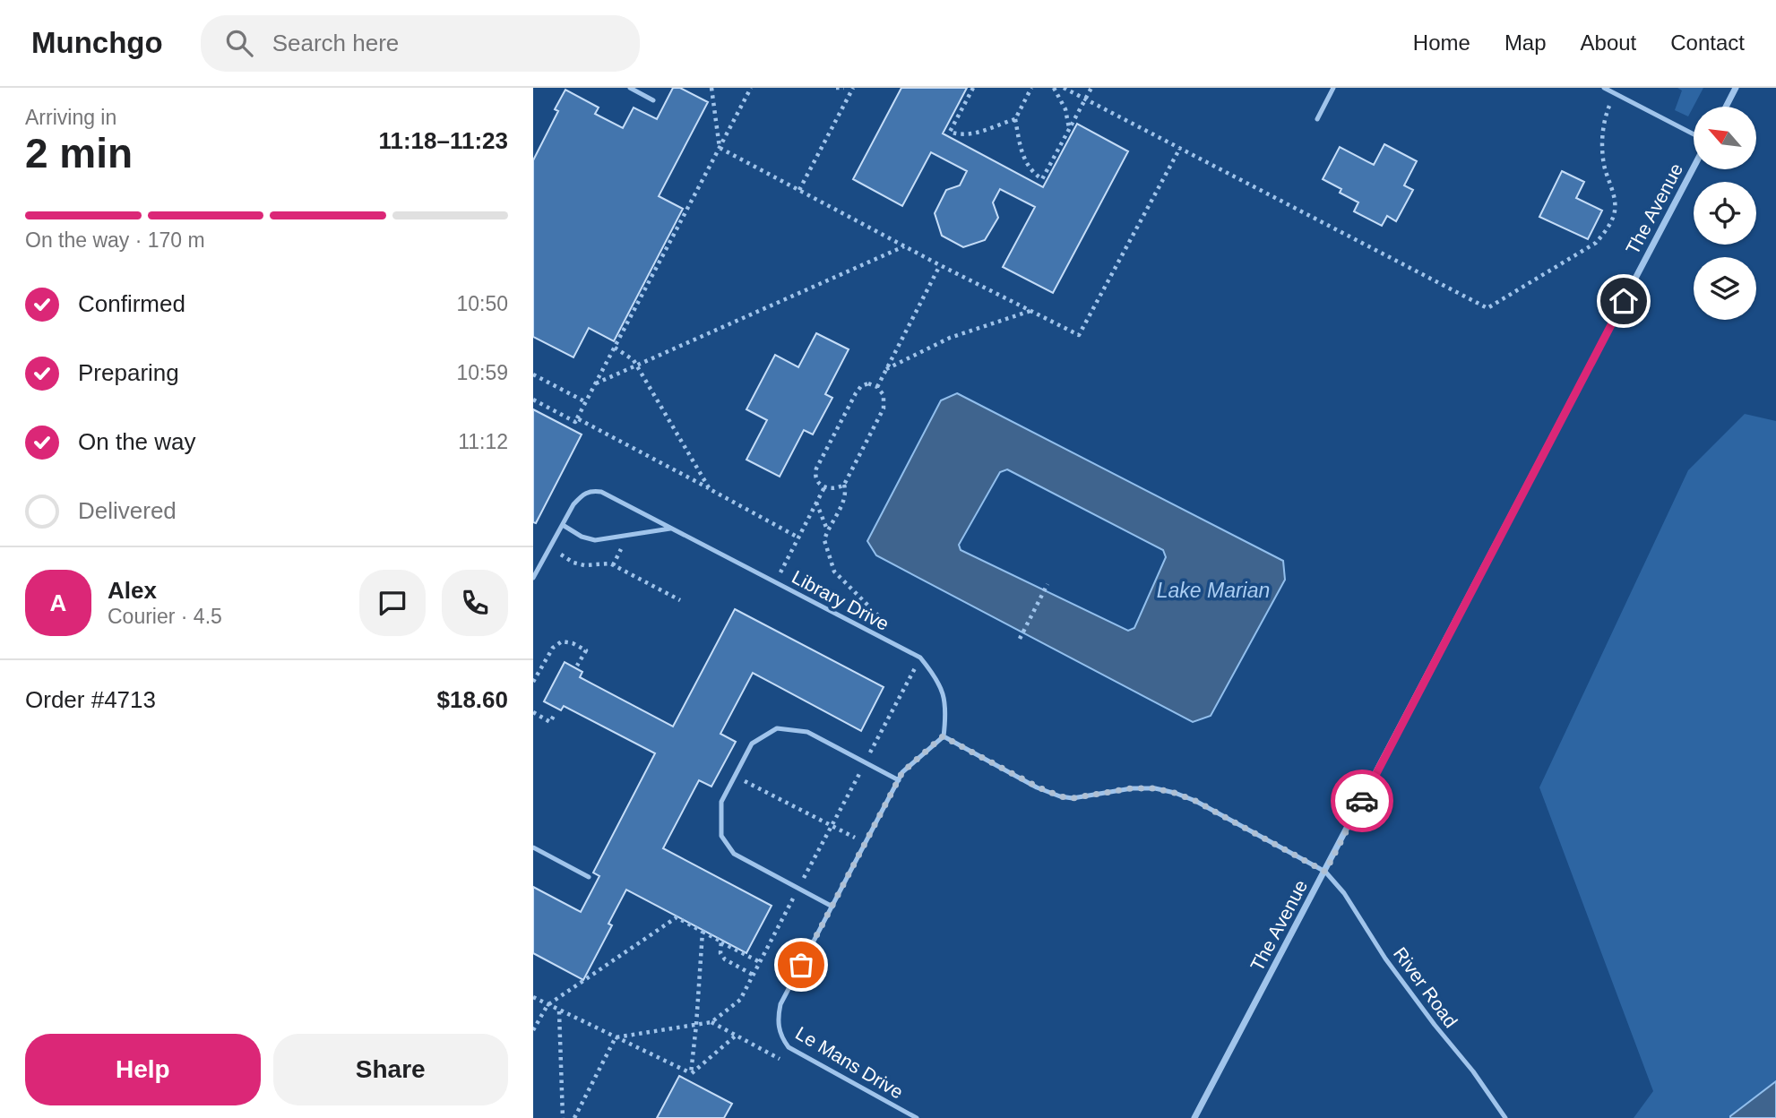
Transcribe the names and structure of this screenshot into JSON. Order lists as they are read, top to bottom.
{
  "streets": {
    "street": ["The Avenue"],
    "lane": ["Library Drive", "River Road", "Le Mans Drive"]
  },
  "crossings": [
    ["The Avenue", "River Road"],
    ["Library Drive", "Le Mans Drive"]
  ],
  "water": ["Lake Marian"],
  "north": "top left",
  "page": {
    "header": "Munchgo",
    "search": "Search here",
    "nav": [
      "Home",
      "Map",
      "About",
      "Contact"
    ],
    "heading": ["2 min", "Arriving in", "11:18–11:23"],
    "panel": [
      "Alex",
      "Courier · 4.5",
      "Order #4713",
      "$18.60"
    ],
    "bar": "On the way · 170 m",
    "list": [
      ["Confirmed", "10:50"],
      ["Preparing", "10:59"],
      ["On the way", "11:12"],
      "Delivered"
    ],
    "round": "A",
    "buttons": ["Help", "Share"]
  }
}
